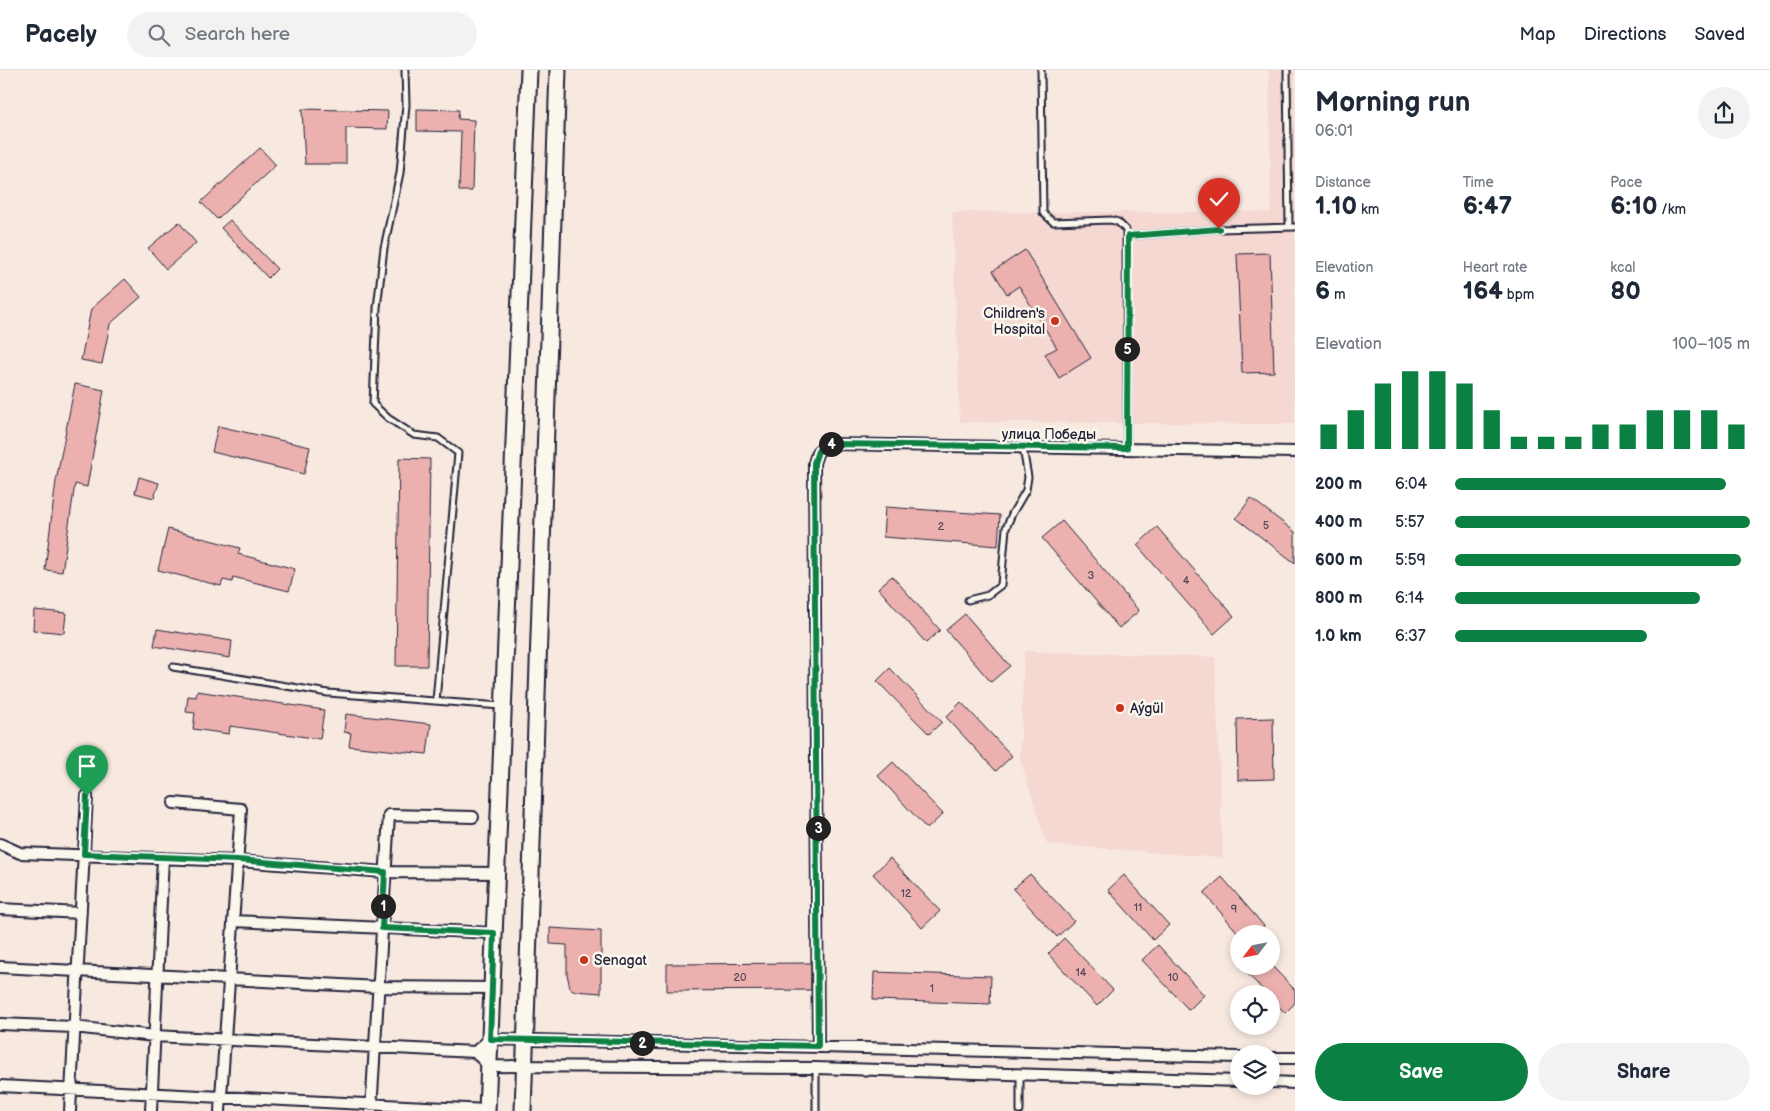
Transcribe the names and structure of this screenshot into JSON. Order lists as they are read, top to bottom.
{
  "streets": {
    "street": ["улица Победы"]
  },
  "places": ["Children's Hospital", "Aýgül", "Senagat"],
  "house_numbers": [
    "5",
    "2",
    "3",
    "4",
    "12",
    "11",
    "9",
    "14",
    "20",
    "10",
    "1"
  ],
  "north": "bottom left",
  "page": {
    "header": "Pacely",
    "search": "Search here",
    "nav": ["Map", "Directions", "Saved"],
    "heading": ["Morning run", "06:01"],
    "stats": [
      ["Distance", "1.10 km"],
      ["Time", "6:47"],
      ["Pace", "6:10 /km"],
      ["Elevation", "6 m"],
      ["Heart rate", "164 bpm"],
      ["kcal", "80"]
    ],
    "chart": ["Elevation", "100–105 m"],
    "pins": [
      "5",
      "4",
      "3",
      "1",
      "2"
    ],
    "list": [
      {
        "name": "200 m",
        "note": "6:04"
      },
      {
        "name": "400 m",
        "note": "5:57"
      },
      {
        "name": "600 m",
        "note": "5:59"
      },
      {
        "name": "800 m",
        "note": "6:14"
      },
      {
        "name": "1.0 km",
        "note": "6:37"
      }
    ],
    "buttons": ["Save", "Share"]
  }
}
